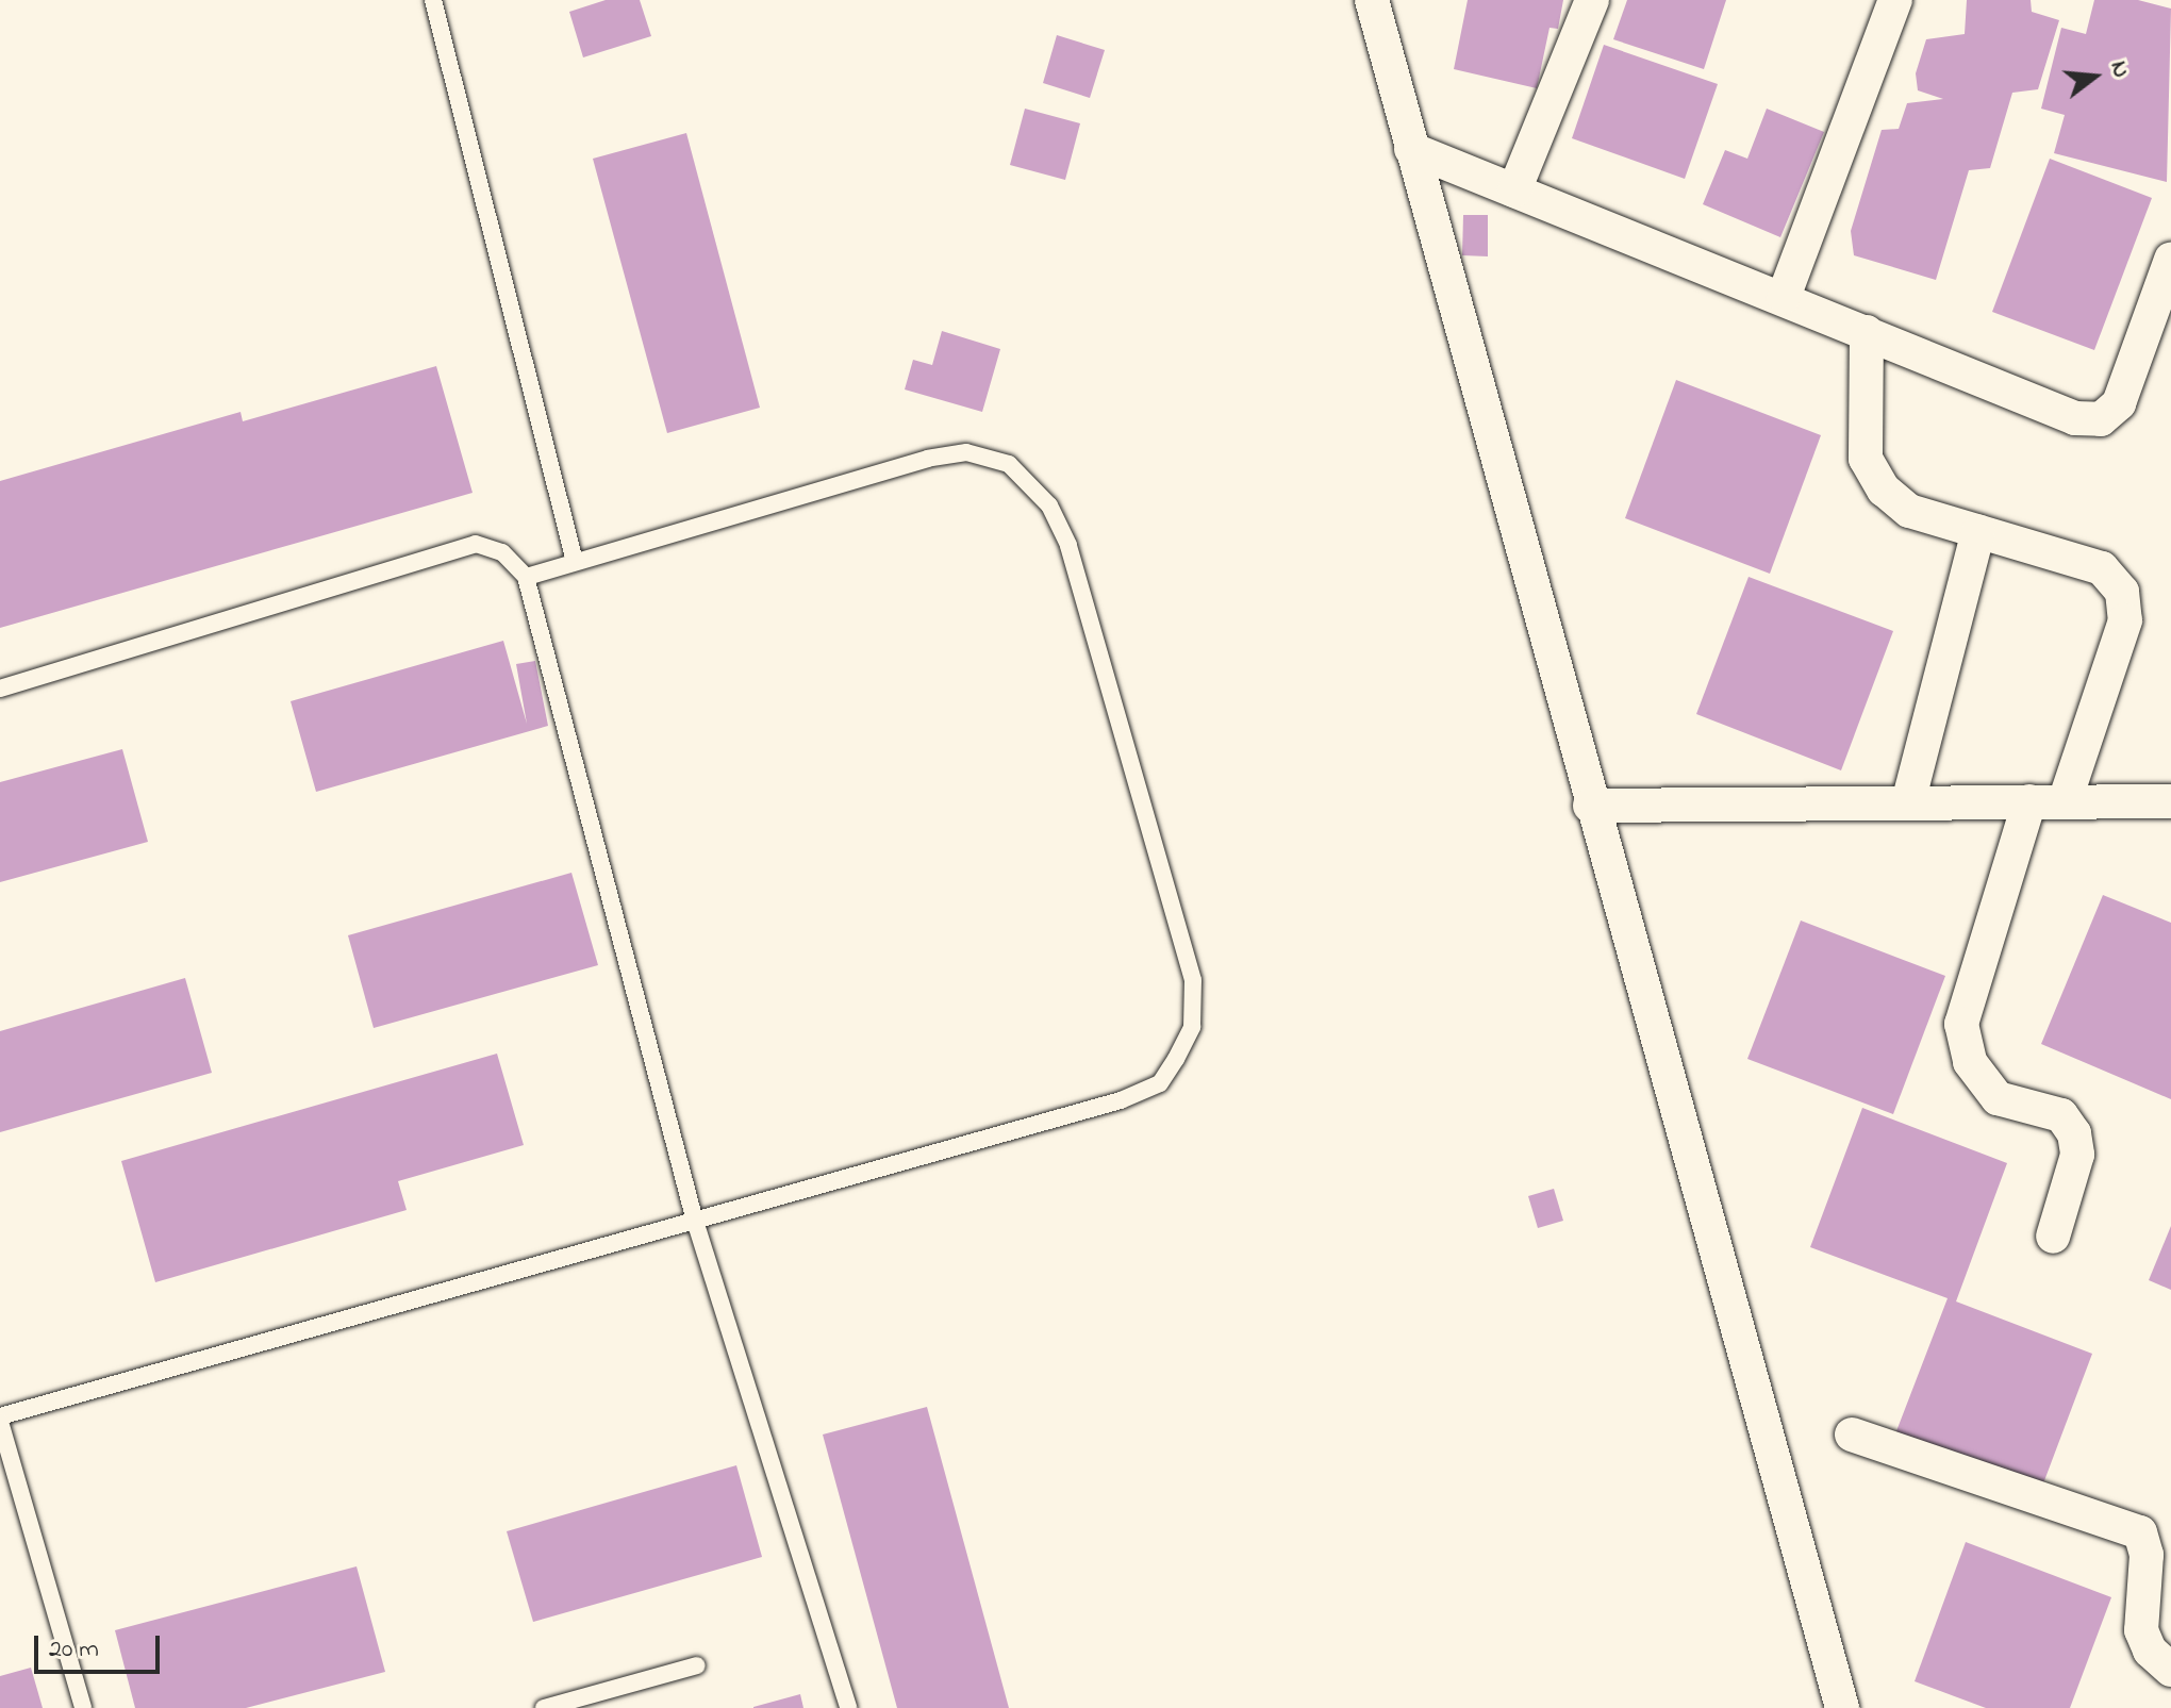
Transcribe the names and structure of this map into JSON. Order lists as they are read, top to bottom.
{
  "scale_bar": "20 m",
  "north": "right"
}
